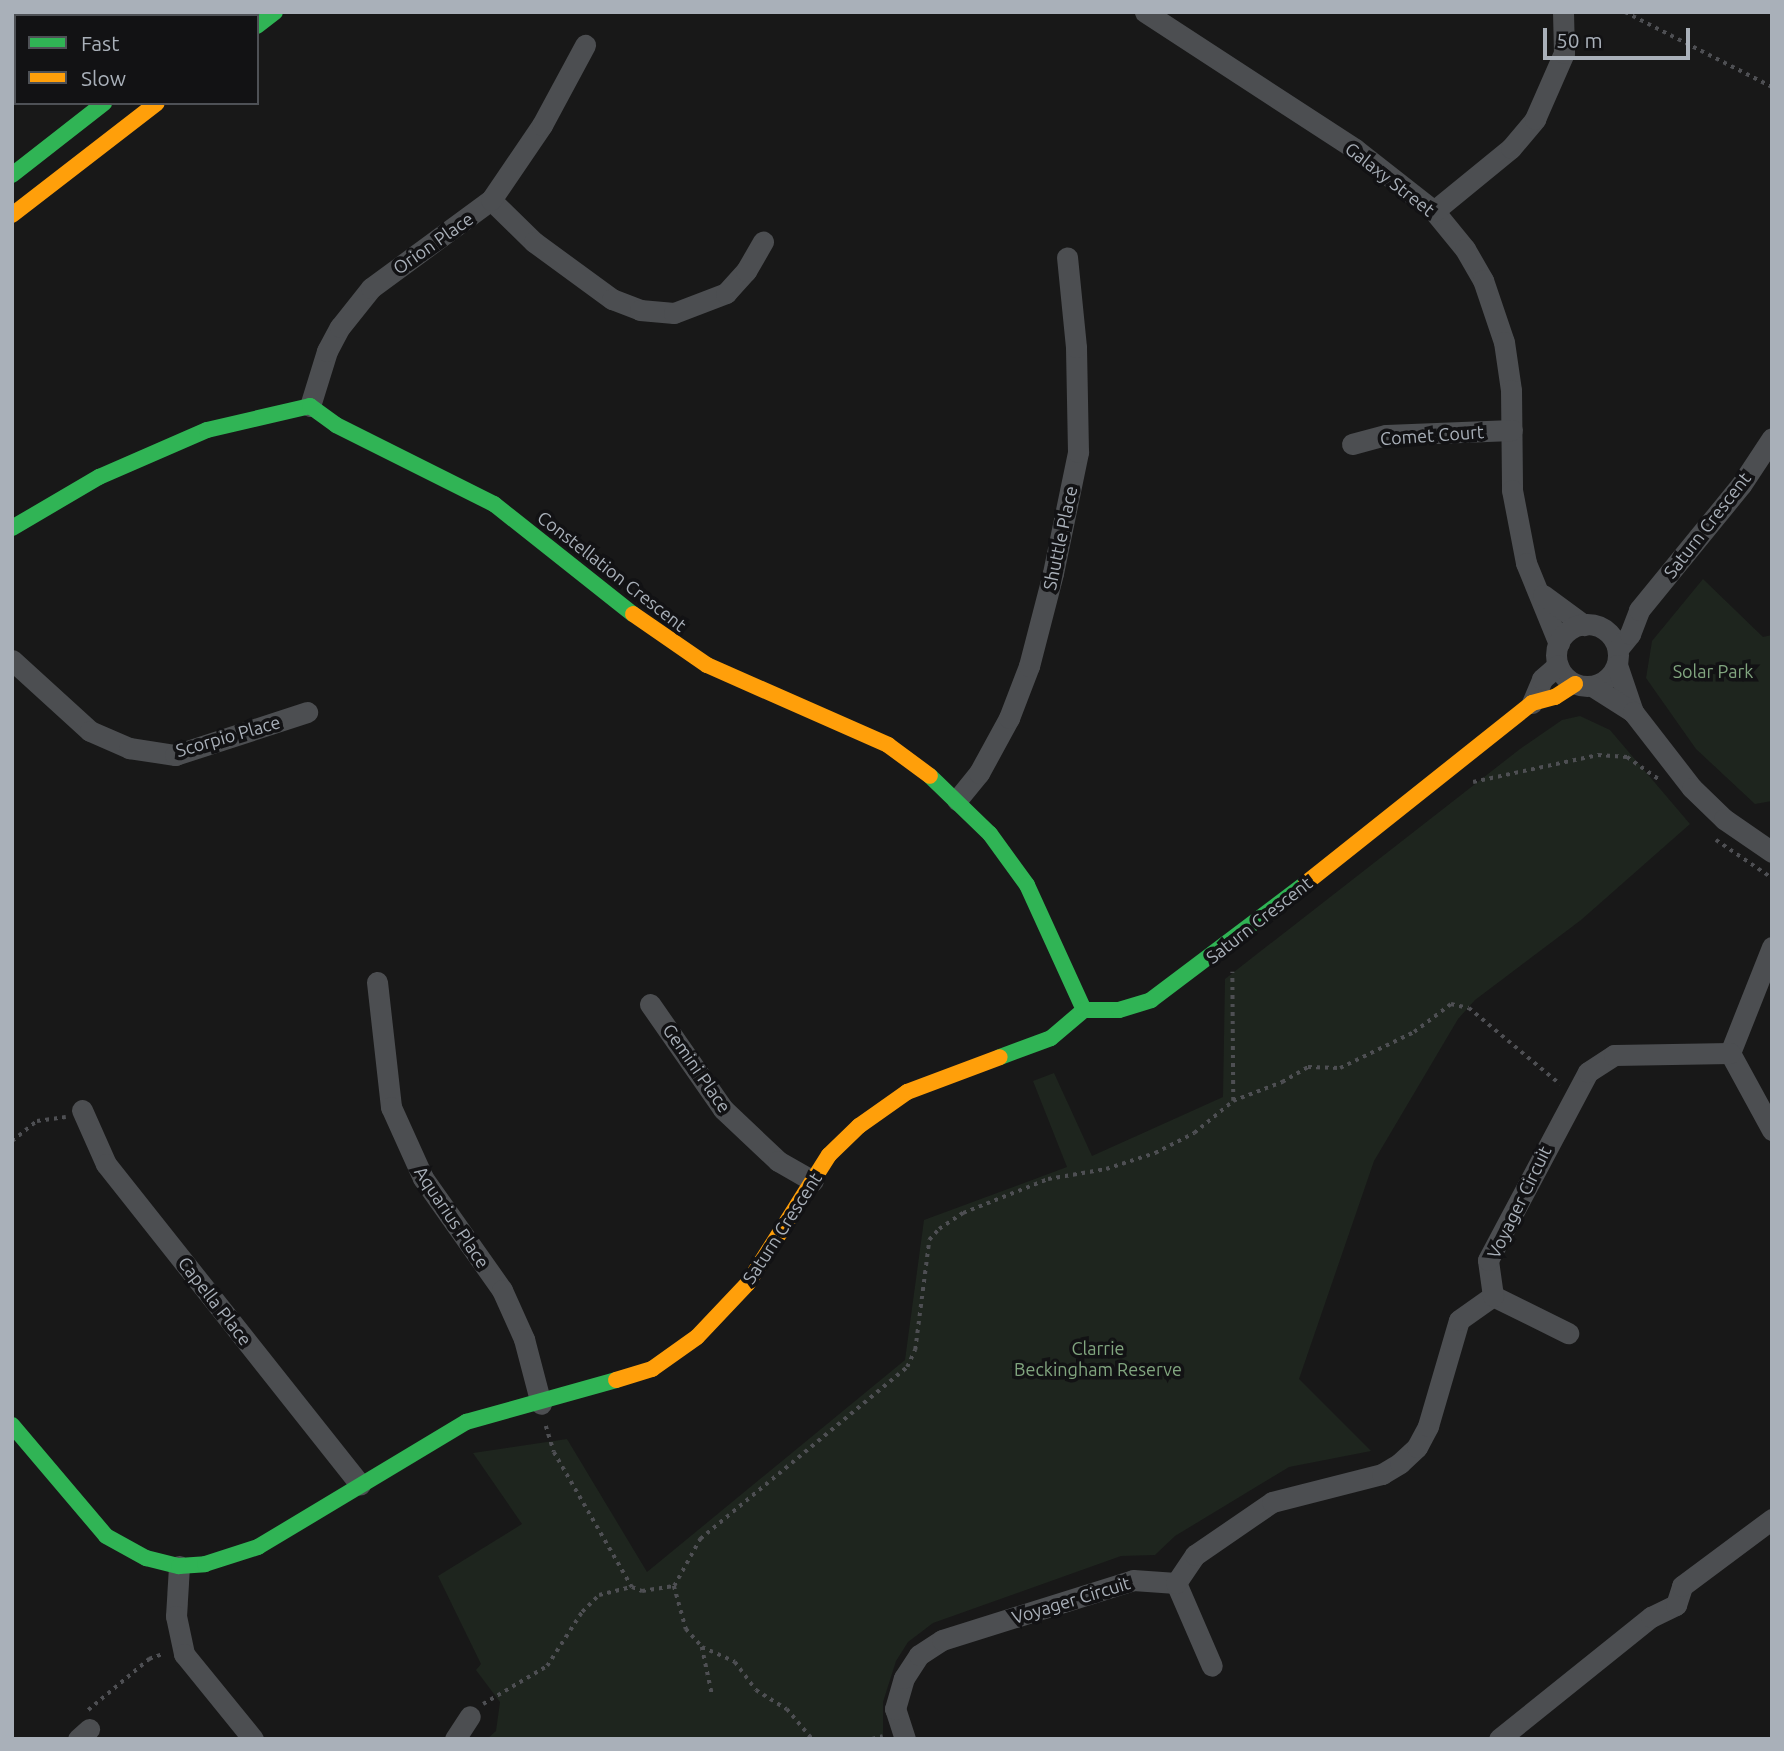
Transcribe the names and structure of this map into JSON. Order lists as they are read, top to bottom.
{
  "streets": {
    "street": [
      "Galaxy Street",
      "Orion Place",
      "Comet Court",
      "Saturn Crescent",
      "Shuttle Place",
      "Constellation Crescent",
      "Scorpio Place",
      "Gemini Place",
      "Voyager Circuit",
      "Aquarius Place",
      "Capella Place"
    ]
  },
  "crossings": [
    ["Galaxy Street", "Comet Court"],
    ["Galaxy Street", "Saturn Crescent"],
    ["Orion Place", "Constellation Crescent"],
    ["Saturn Crescent", "Constellation Crescent"],
    ["Saturn Crescent", "Gemini Place"],
    ["Saturn Crescent", "Aquarius Place"],
    ["Saturn Crescent", "Capella Place"],
    ["Shuttle Place", "Constellation Crescent"]
  ],
  "parks": ["Solar Park", "Clarrie Beckingham Reserve"],
  "legend": ["Fast", "Slow"],
  "scale_bar": "50 m"
}
